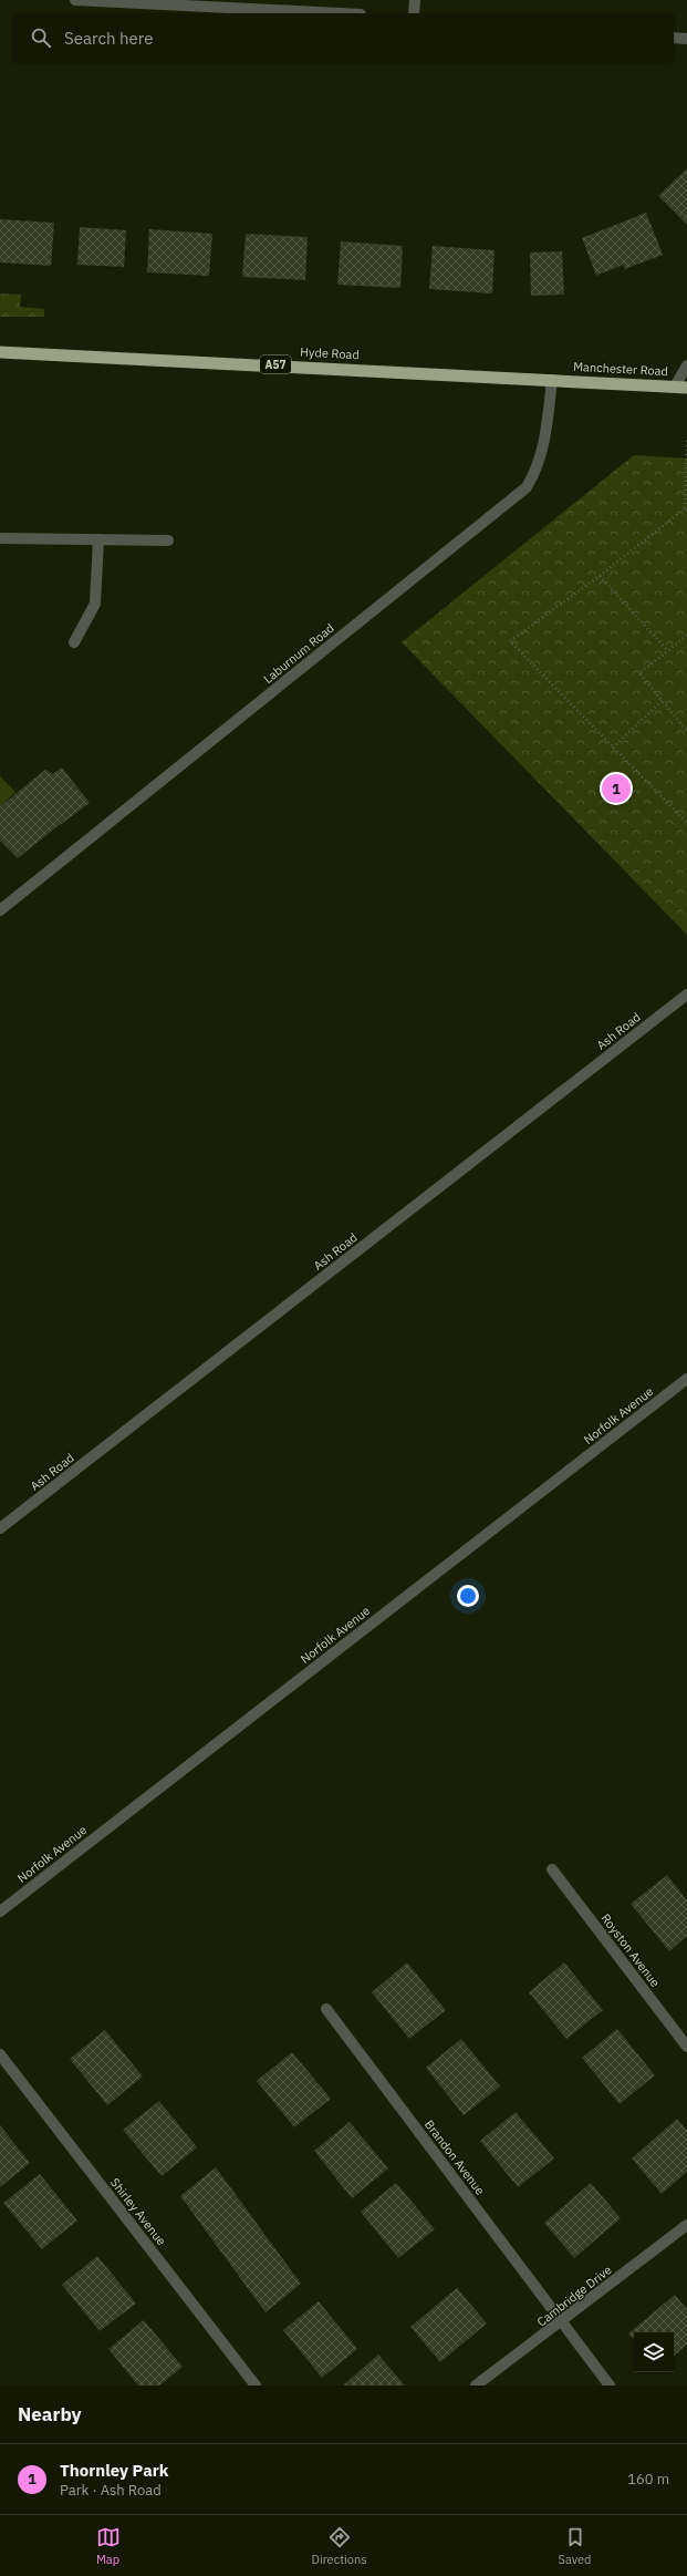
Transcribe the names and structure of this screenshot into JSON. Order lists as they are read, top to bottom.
{
  "streets": {
    "highway": ["Hyde Road", "A57", "Manchester Road"],
    "street": [
      "Laburnum Road",
      "Ash Road",
      "Norfolk Avenue",
      "Royston Avenue",
      "Brandon Avenue",
      "Shirley Avenue",
      "Cambridge Drive"
    ]
  },
  "crossings": [
    ["Hyde Road", "Manchester Road"],
    ["Hyde Road", "Laburnum Road"],
    ["Manchester Road", "Laburnum Road"],
    ["Brandon Avenue", "Cambridge Drive"]
  ],
  "page": {
    "search": "Search here",
    "pins": "1",
    "heading": "Nearby",
    "list": [
      {
        "mark": "1",
        "name": "Thornley Park",
        "note": "Park · Ash Road",
        "value": "160 m"
      }
    ],
    "nav": ["Map", "Directions", "Saved"]
  }
}
